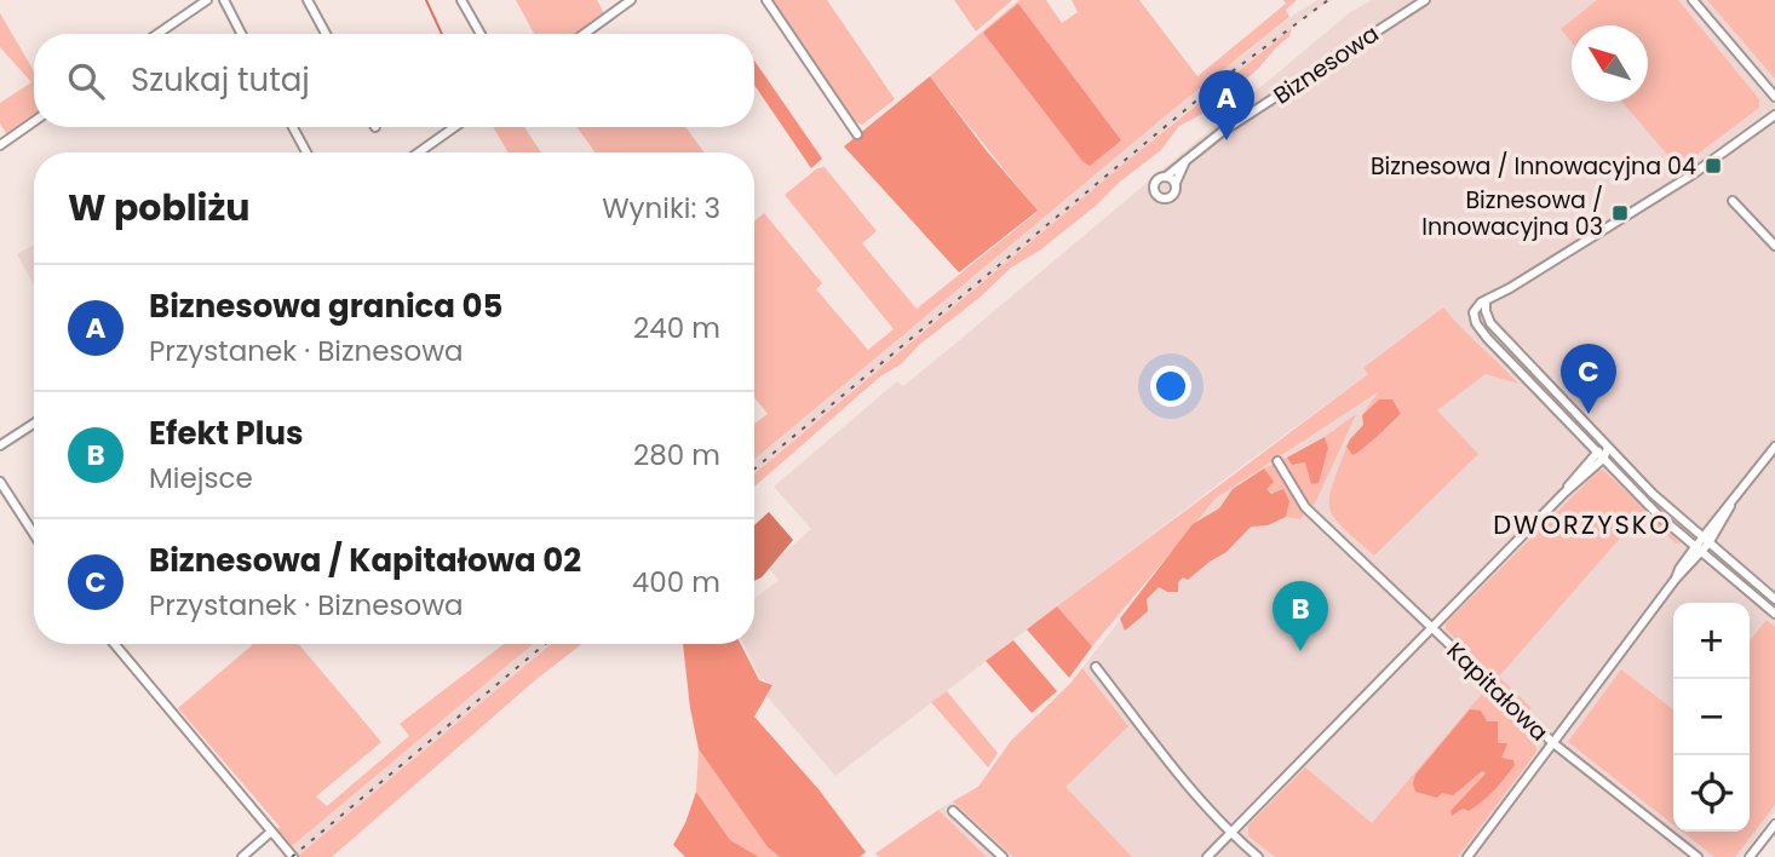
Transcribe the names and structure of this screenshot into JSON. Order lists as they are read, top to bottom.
{
  "streets": {
    "street": ["Biznesowa", "Kapitałowa"]
  },
  "districts": ["DWORZYSKO"],
  "places": {
    "transit": ["Biznesowa / Innowacyjna 04", "Biznesowa / Innowacyjna 03"]
  },
  "north": "top left",
  "page": {
    "search": "Szukaj tutaj",
    "pins": ["A", "C", "B"],
    "heading": ["W pobliżu", "Wyniki: 3"],
    "list": [
      {
        "mark": "A",
        "name": "Biznesowa granica 05",
        "note": "Przystanek · Biznesowa",
        "value": "240 m"
      },
      {
        "mark": "B",
        "name": "Efekt Plus",
        "note": "Miejsce",
        "value": "280 m"
      },
      {
        "mark": "C",
        "name": "Biznesowa / Kapitałowa 02",
        "note": "Przystanek · Biznesowa",
        "value": "400 m"
      }
    ],
    "map_buttons": ["+", "−"]
  }
}
